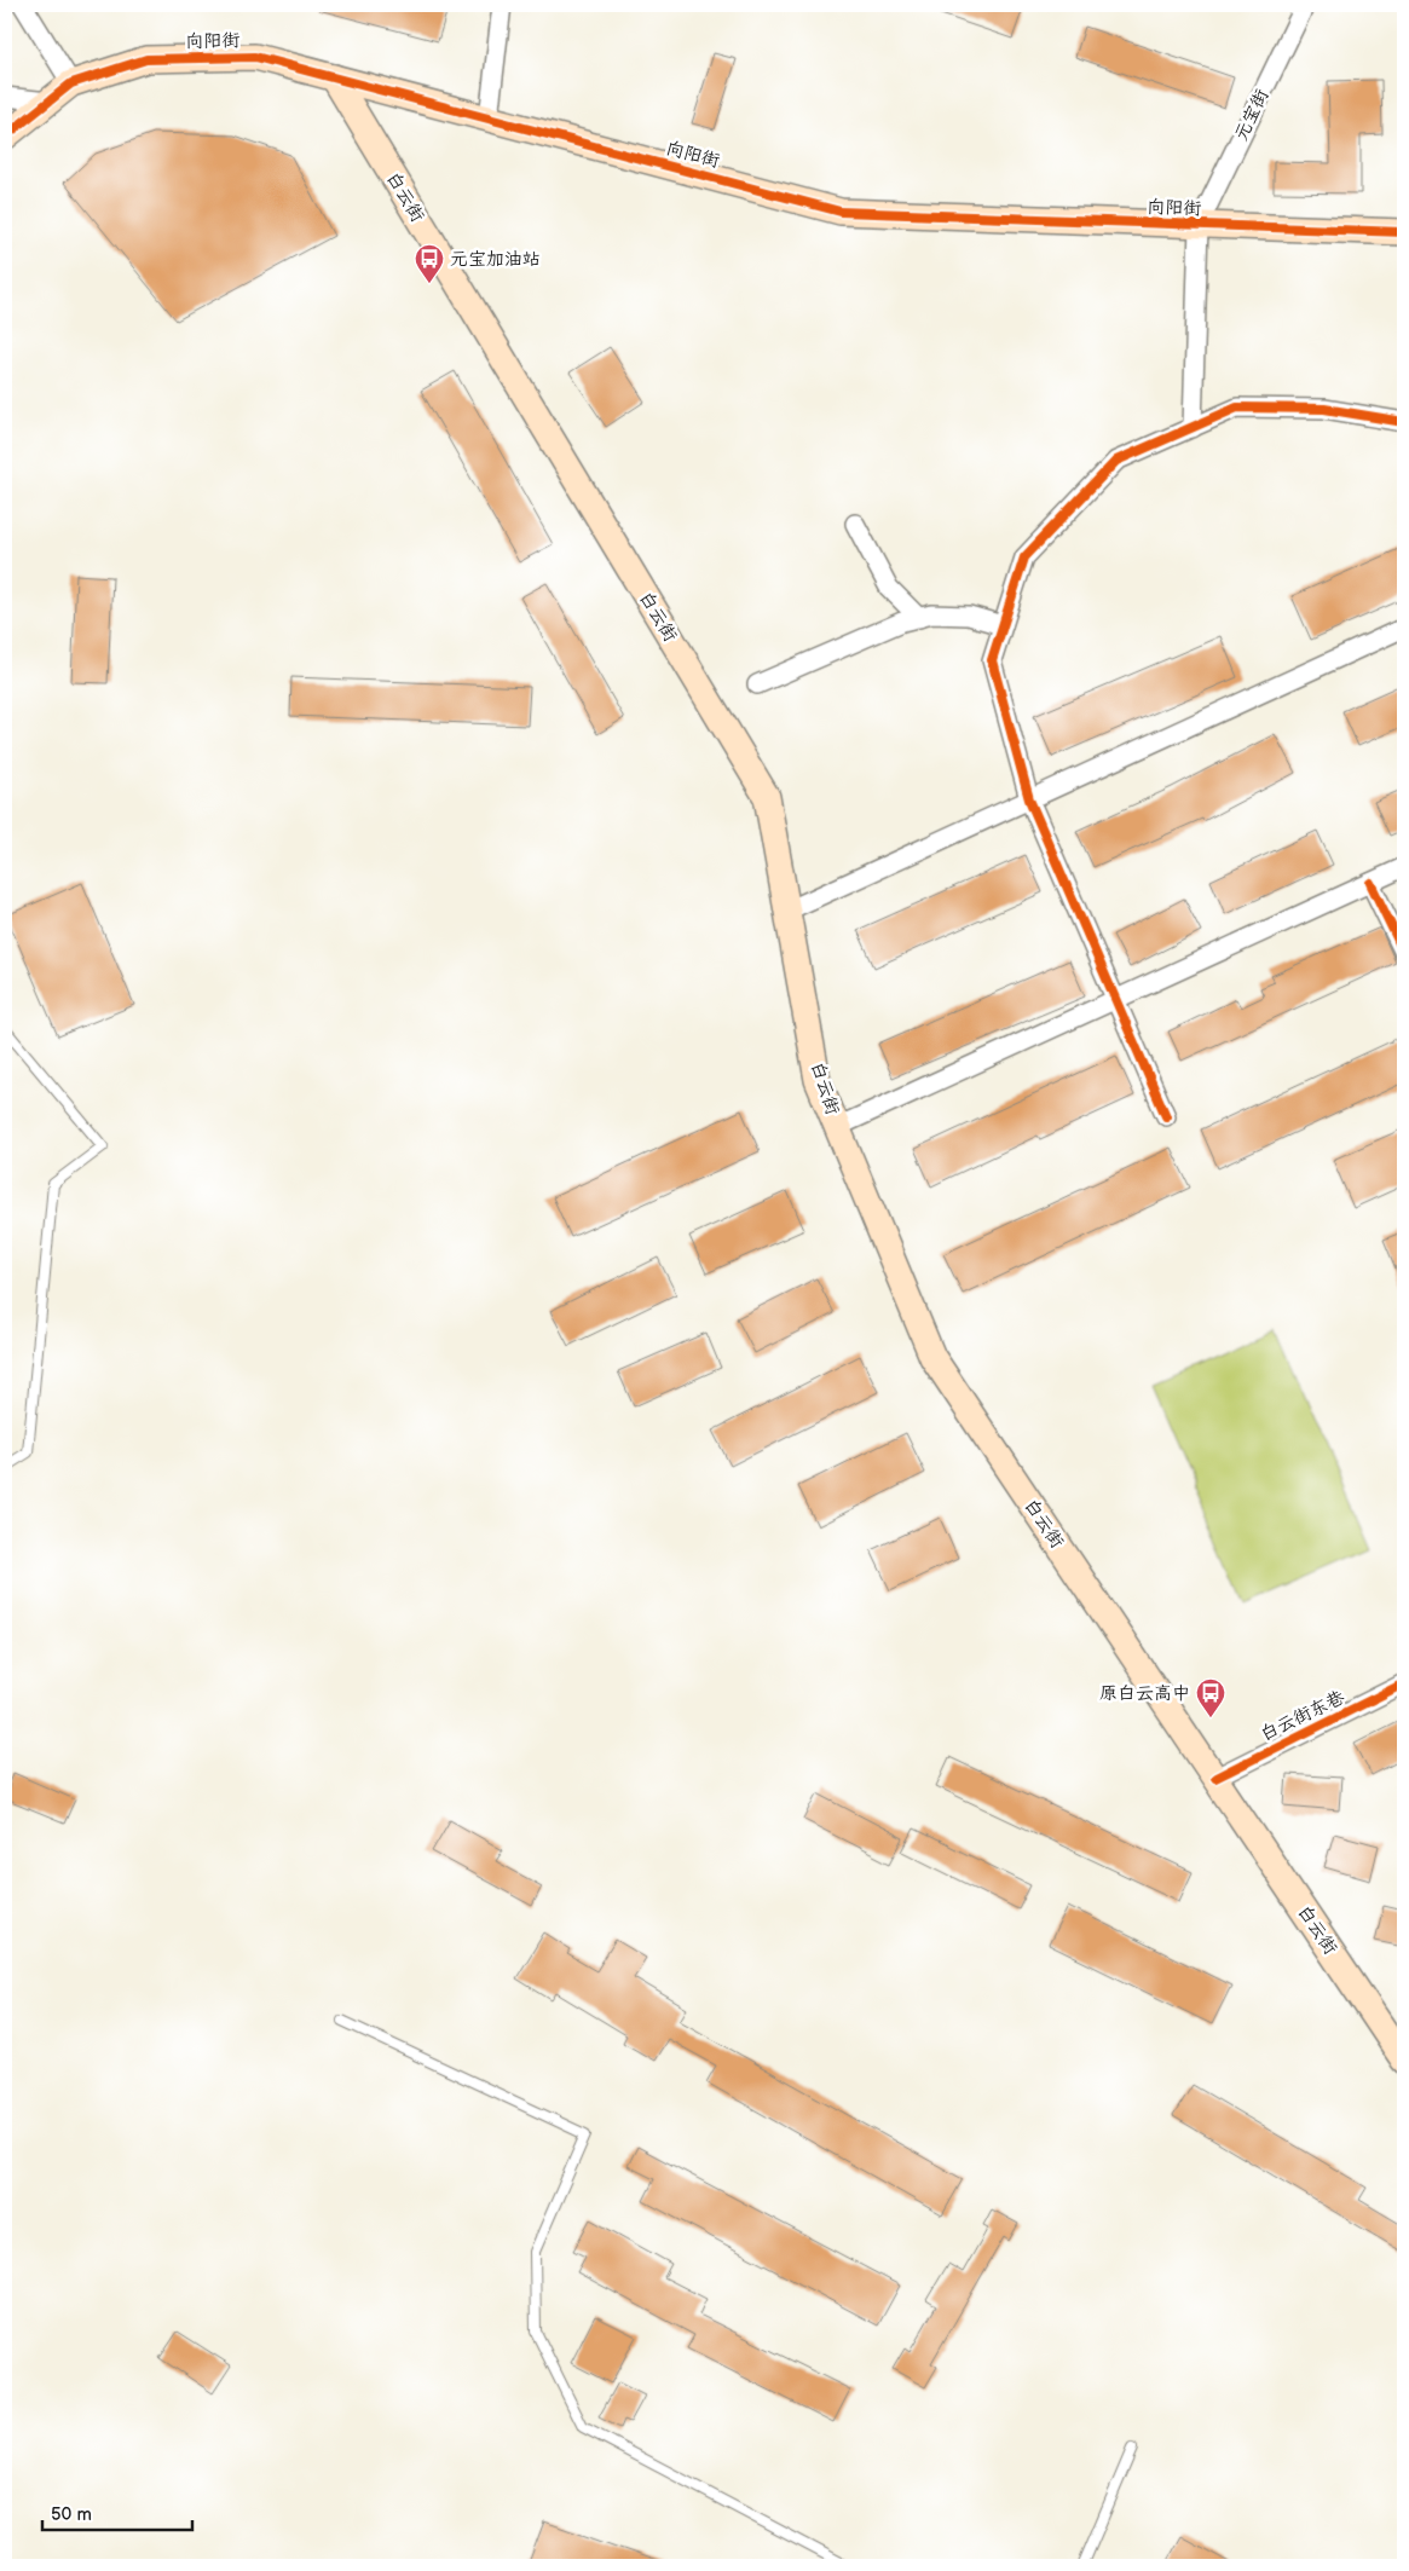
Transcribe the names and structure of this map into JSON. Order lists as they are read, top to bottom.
{
  "streets": {
    "main road": ["向阳街", "白云街"],
    "street": ["元宝街", "白云街东巷"]
  },
  "crossings": [
    ["向阳街", "元宝街"],
    ["向阳街", "白云街"],
    ["白云街", "白云街东巷"]
  ],
  "places": {
    "bus stop": ["元宝加油站", "原白云高中"]
  },
  "scale_bar": "50 m"
}
